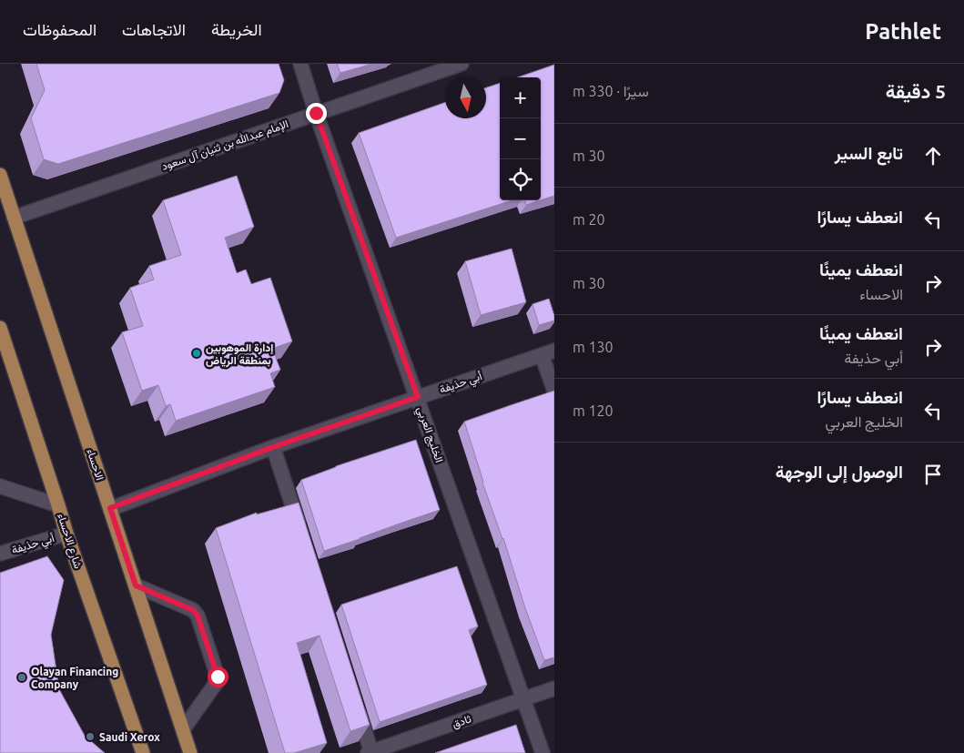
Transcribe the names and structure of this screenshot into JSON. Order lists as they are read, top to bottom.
{
  "streets": {
    "main road": ["الاحساء", "شارع الاحساء"],
    "street": [
      "الإمام عبدالله بن ثنيان آل سعود",
      "أبي حذيفة",
      "الخليج العربي",
      "ثادق"
    ]
  },
  "crossings": [
    ["الإمام عبدالله بن ثنيان آل سعود", "الخليج العربي"],
    ["الإمام عبدالله بن ثنيان آل سعود", "الاحساء"],
    ["أبي حذيفة", "الخليج العربي"],
    ["أبي حذيفة", "الاحساء"],
    ["أبي حذيفة", "شارع الاحساء"],
    ["الخليج العربي", "ثادق"]
  ],
  "places": ["إدارة الموهوبين بمنطقة الرياض", "Olayan Financing Company", "Saudi Xerox"],
  "north": "bottom",
  "page": {
    "header": "Pathlet",
    "nav": ["الخريطة", "الاتجاهات", "المحفوظات"],
    "heading": ["5 دقيقة", "سيرًا · 330 m"],
    "map_buttons": ["+", "−"],
    "list": [
      ["تابع السير", "30 m"],
      ["انعطف يسارًا", "20 m"],
      ["انعطف يمينًا", "الاحساء", "30 m"],
      ["انعطف يمينًا", "أبي حذيفة", "130 m"],
      ["انعطف يسارًا", "الخليج العربي", "120 m"],
      "الوصول إلى الوجهة"
    ]
  }
}
